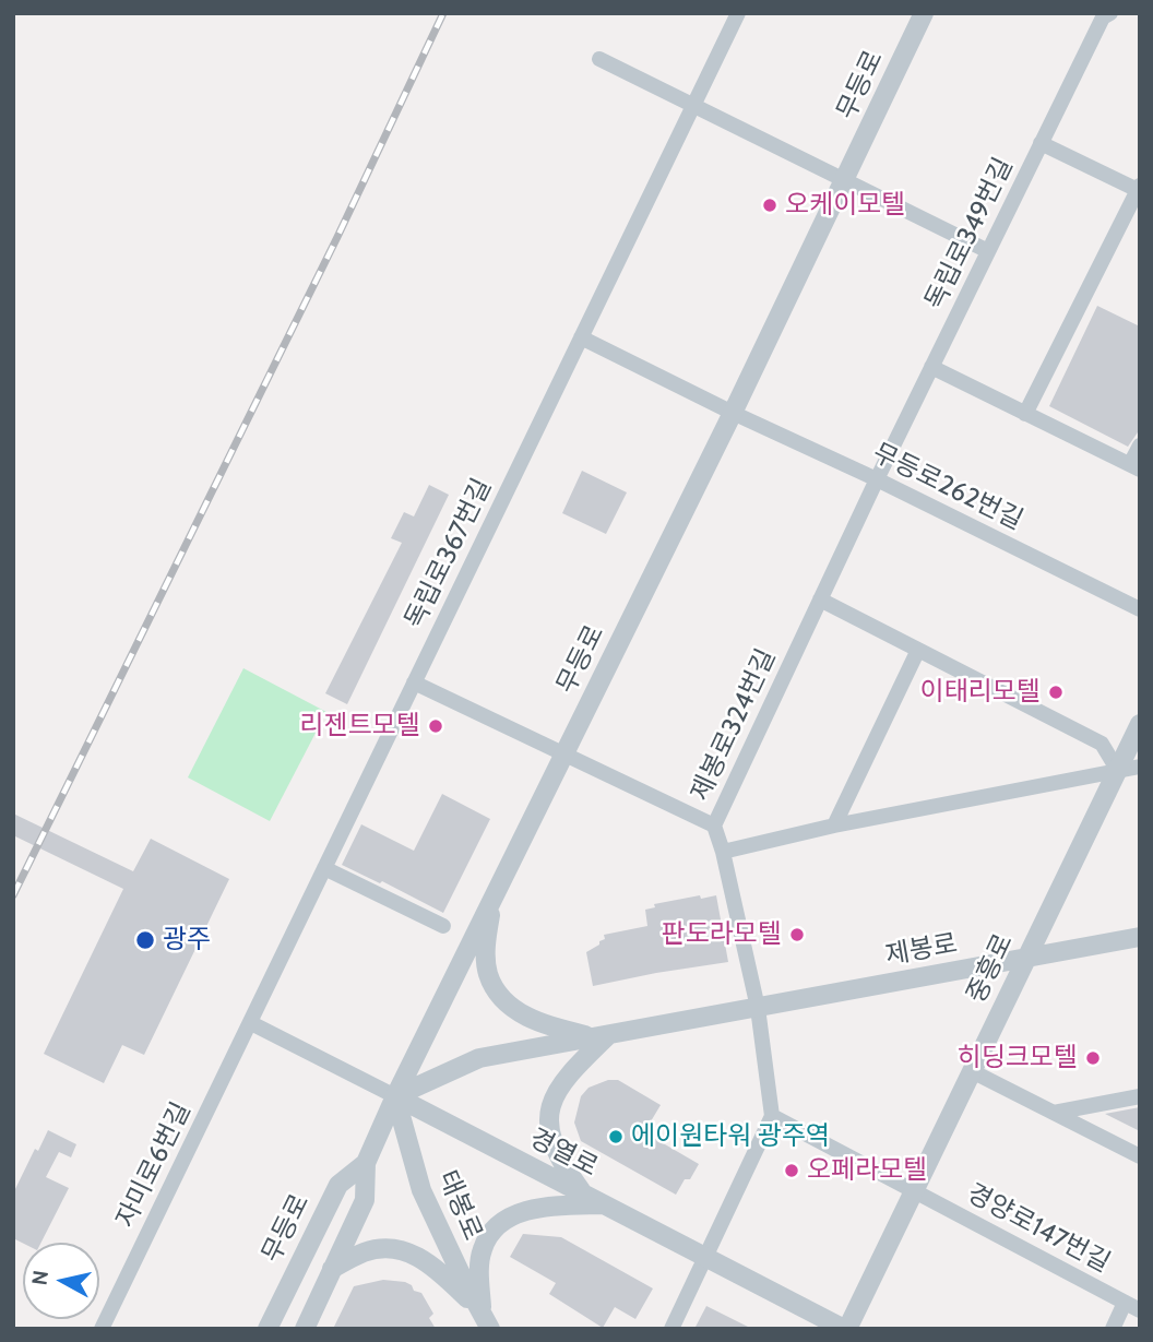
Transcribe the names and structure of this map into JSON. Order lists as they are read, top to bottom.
{
  "streets": {
    "street": [
      "무등로",
      "독립로349번길",
      "무등로262번길",
      "독립로367번길",
      "제봉로324번길",
      "제봉로",
      "중흥로",
      "경열로",
      "자미로6번길",
      "태봉로",
      "경양로147번길"
    ]
  },
  "crossings": [
    ["무등로", "무등로262번길"],
    ["무등로", "제봉로"],
    ["무등로", "경열로"],
    ["무등로", "태봉로"],
    ["독립로349번길", "무등로262번길"],
    ["독립로349번길", "제봉로324번길"],
    ["무등로262번길", "독립로367번길"],
    ["무등로262번길", "제봉로324번길"],
    ["독립로367번길", "자미로6번길"],
    ["제봉로324번길", "제봉로"],
    ["제봉로", "중흥로"],
    ["제봉로", "경열로"],
    ["제봉로", "태봉로"],
    ["중흥로", "경열로"],
    ["중흥로", "경양로147번길"],
    ["경열로", "태봉로"]
  ],
  "places": [
    "오케이모텔",
    "이태리모텔",
    "리젠트모텔",
    "판도라모텔",
    "광주",
    "히딩크모텔",
    "에이원타워 광주역",
    "오페라모텔"
  ],
  "north": "left"
}
